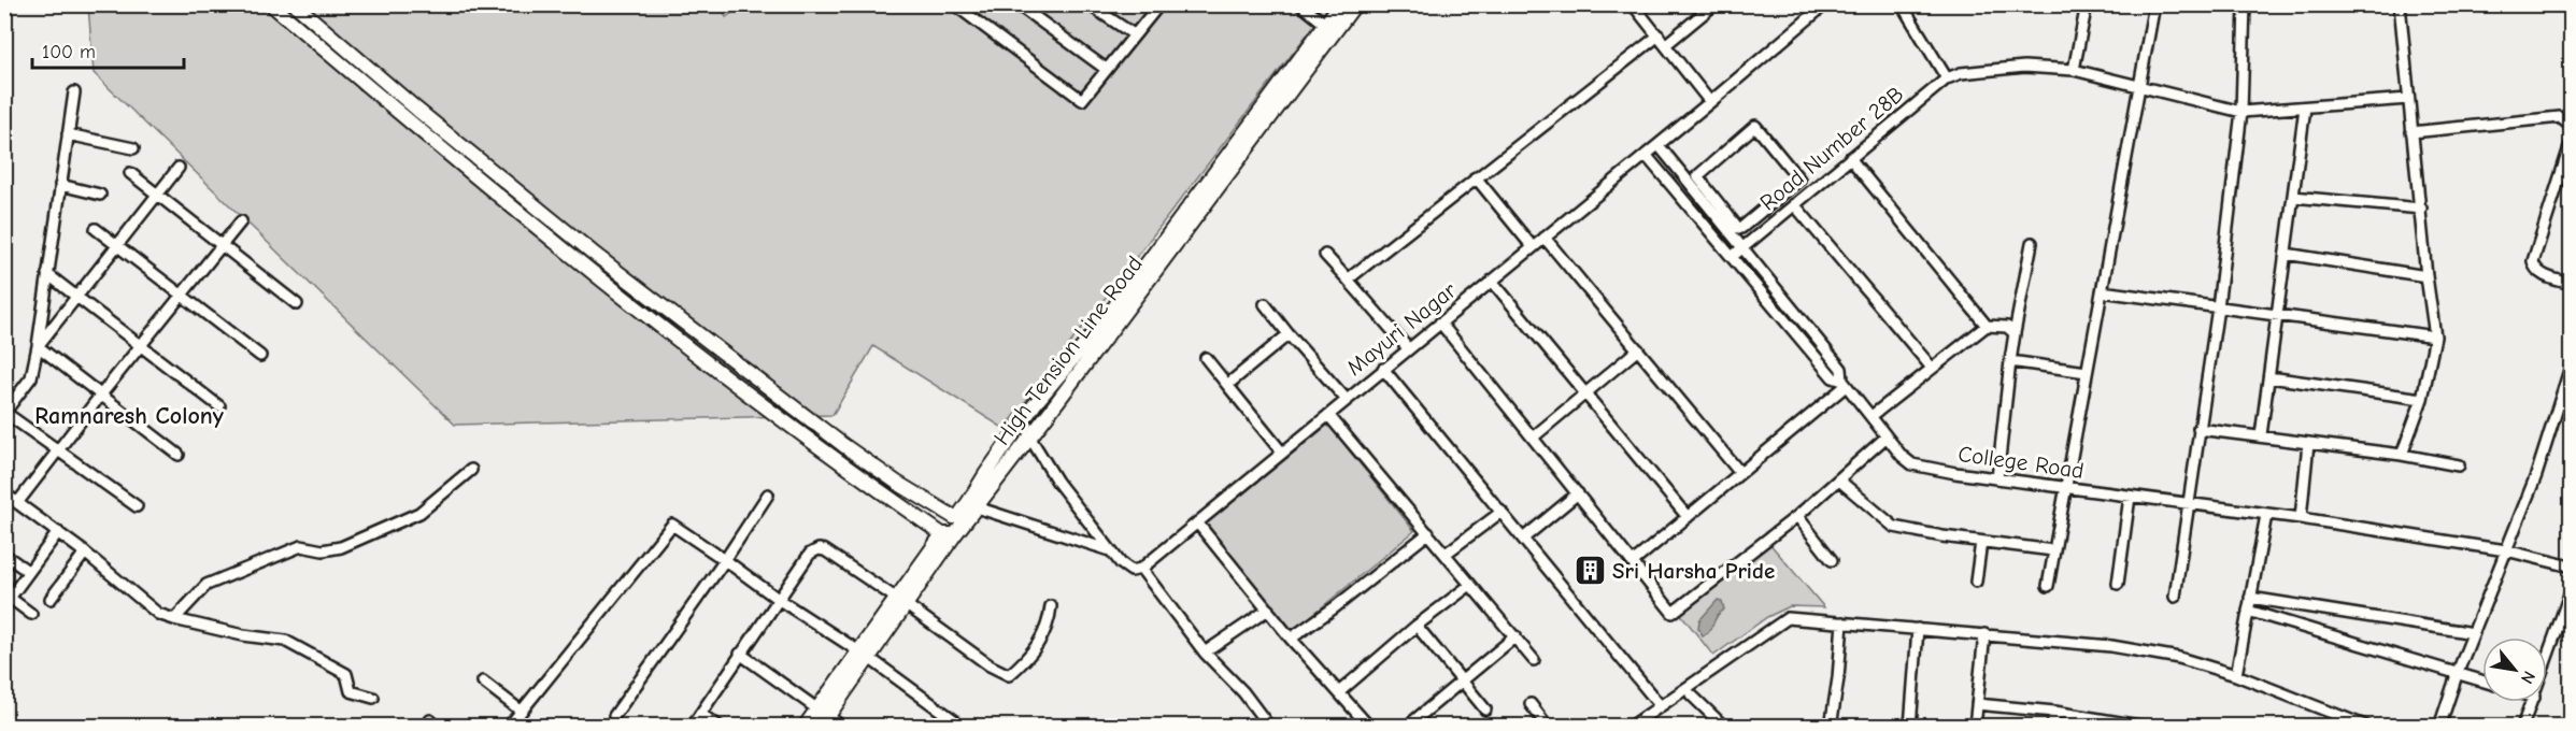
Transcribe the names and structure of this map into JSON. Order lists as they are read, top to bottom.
{
  "streets": {
    "main road": ["High Tension Line Road"],
    "street": ["Road Number 28B", "Mayuri Nagar", "College Road"]
  },
  "districts": ["Ramnaresh Colony"],
  "places": {
    "building": ["Sri Harsha Pride"]
  },
  "scale_bar": "100 m",
  "north": "bottom right"
}
